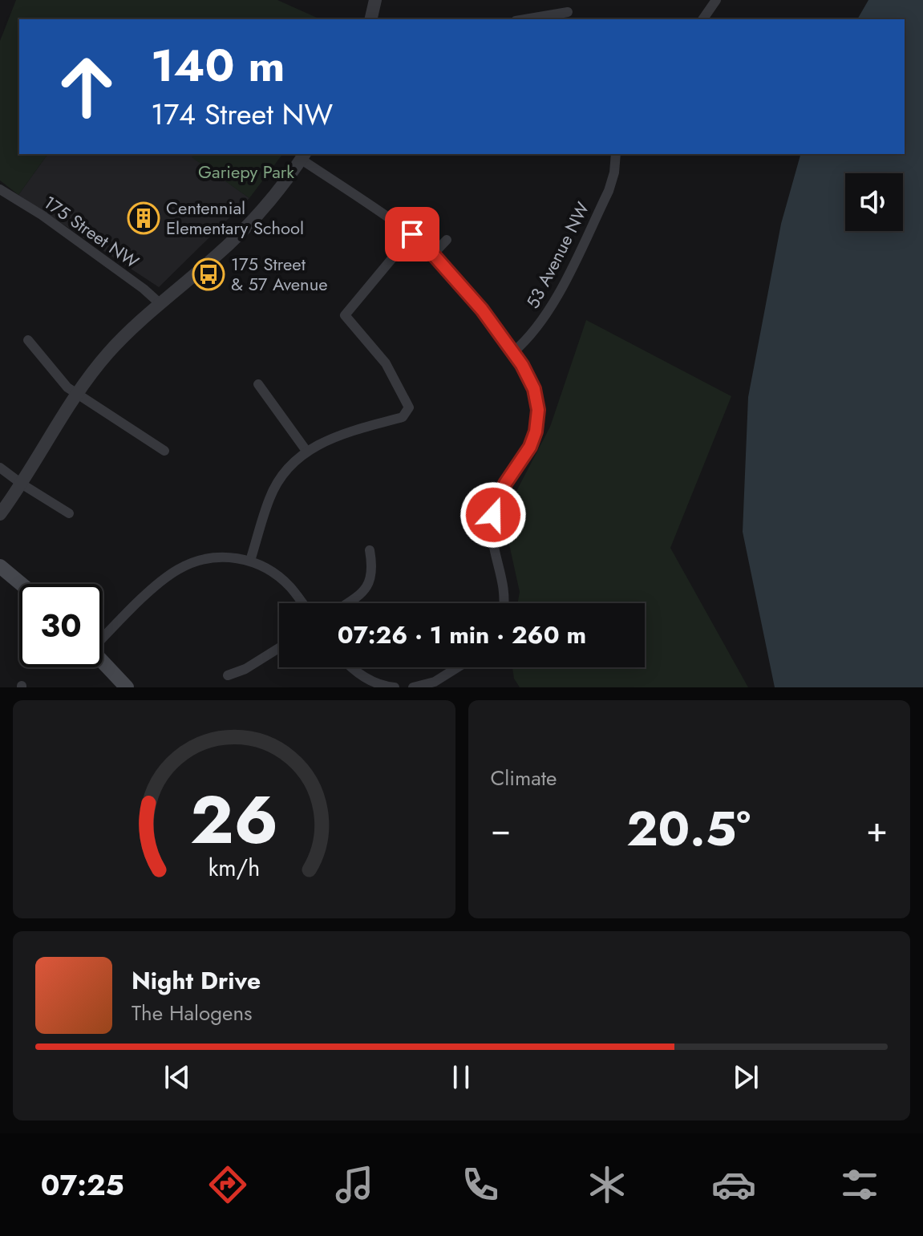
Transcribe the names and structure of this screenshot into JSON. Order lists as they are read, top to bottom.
{
  "streets": {
    "street": ["175 Street NW", "53 Avenue NW"]
  },
  "parks": ["Gariepy Park"],
  "places": {
    "building": ["Centennial Elementary School"],
    "bus stop": ["175 Street & 57 Avenue"]
  },
  "page": {
    "turn": ["140 m", "174 Street NW"],
    "limit": "30",
    "trip": "07:26 · 1 min · 260 m",
    "tile": "Climate",
    "heat": ["−", "20.5°", "+"],
    "song": ["Night Drive", "The Halogens"],
    "tabs": "07:25",
    "gauge": ["26", "km/h"]
  }
}
